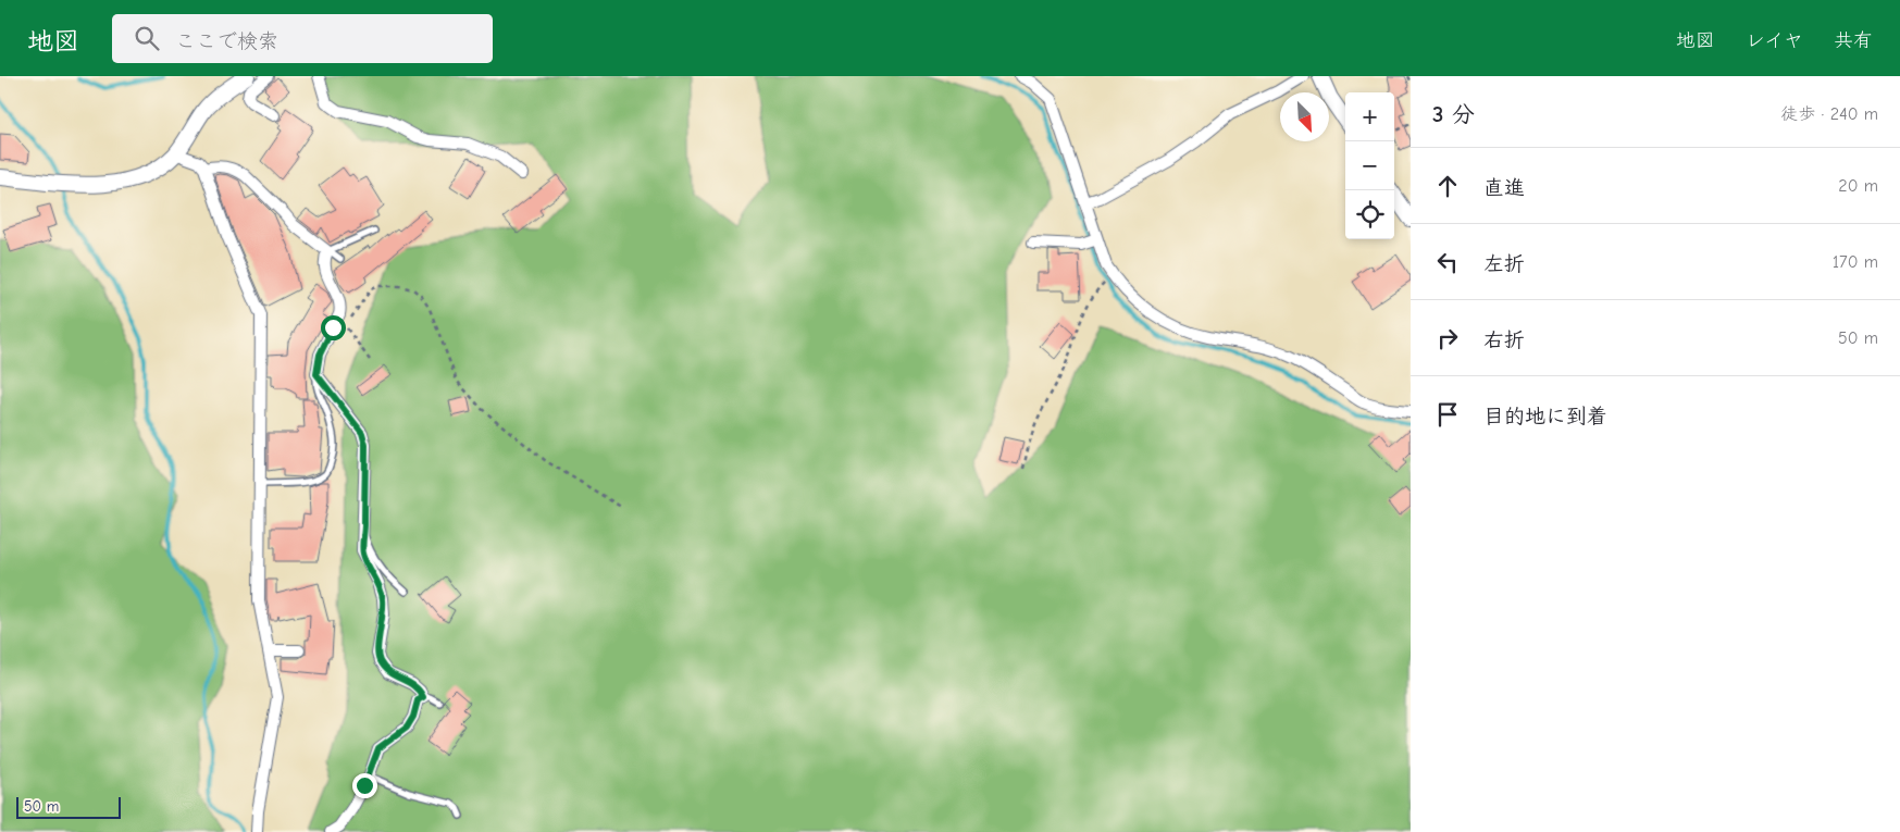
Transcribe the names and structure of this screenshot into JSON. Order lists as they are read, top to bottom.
{
  "scale_bar": "50 m",
  "north": "bottom right",
  "page": {
    "header": "地図",
    "search": "ここで検索",
    "nav": ["地図", "レイヤ", "共有"],
    "heading": ["3 分", "徒歩 · 240 m"],
    "map_buttons": ["+", "−"],
    "list": [
      ["直進", "20 m"],
      ["左折", "170 m"],
      ["右折", "50 m"],
      "目的地に到着"
    ],
    "scale": "50 m"
  }
}
